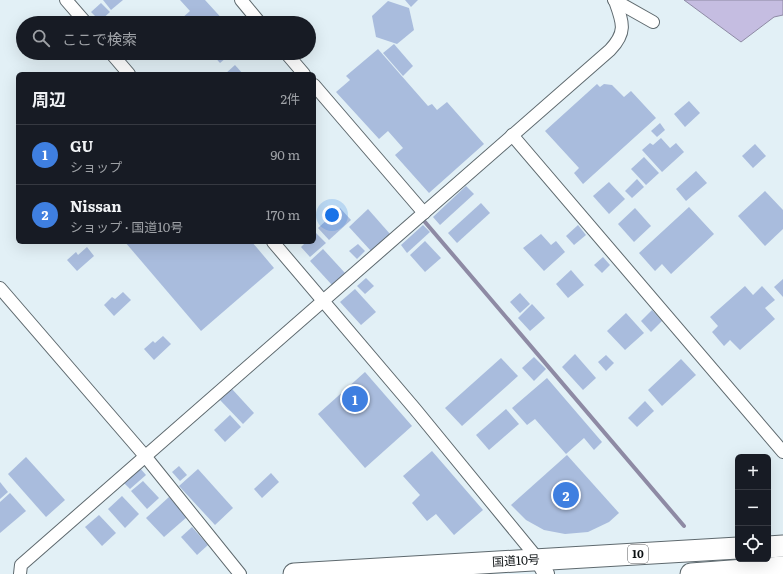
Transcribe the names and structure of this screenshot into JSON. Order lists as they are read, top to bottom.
{
  "streets": {
    "highway": ["10", "国道10号"]
  },
  "page": {
    "search": "ここで検索",
    "heading": ["周辺", "2件"],
    "list": [
      {
        "mark": "1",
        "name": "GU",
        "note": "ショップ",
        "value": "90 m"
      },
      {
        "mark": "2",
        "name": "Nissan",
        "note": "ショップ · 国道10号",
        "value": "170 m"
      }
    ],
    "pins": ["1", "2"],
    "map_buttons": ["+", "−"]
  }
}
